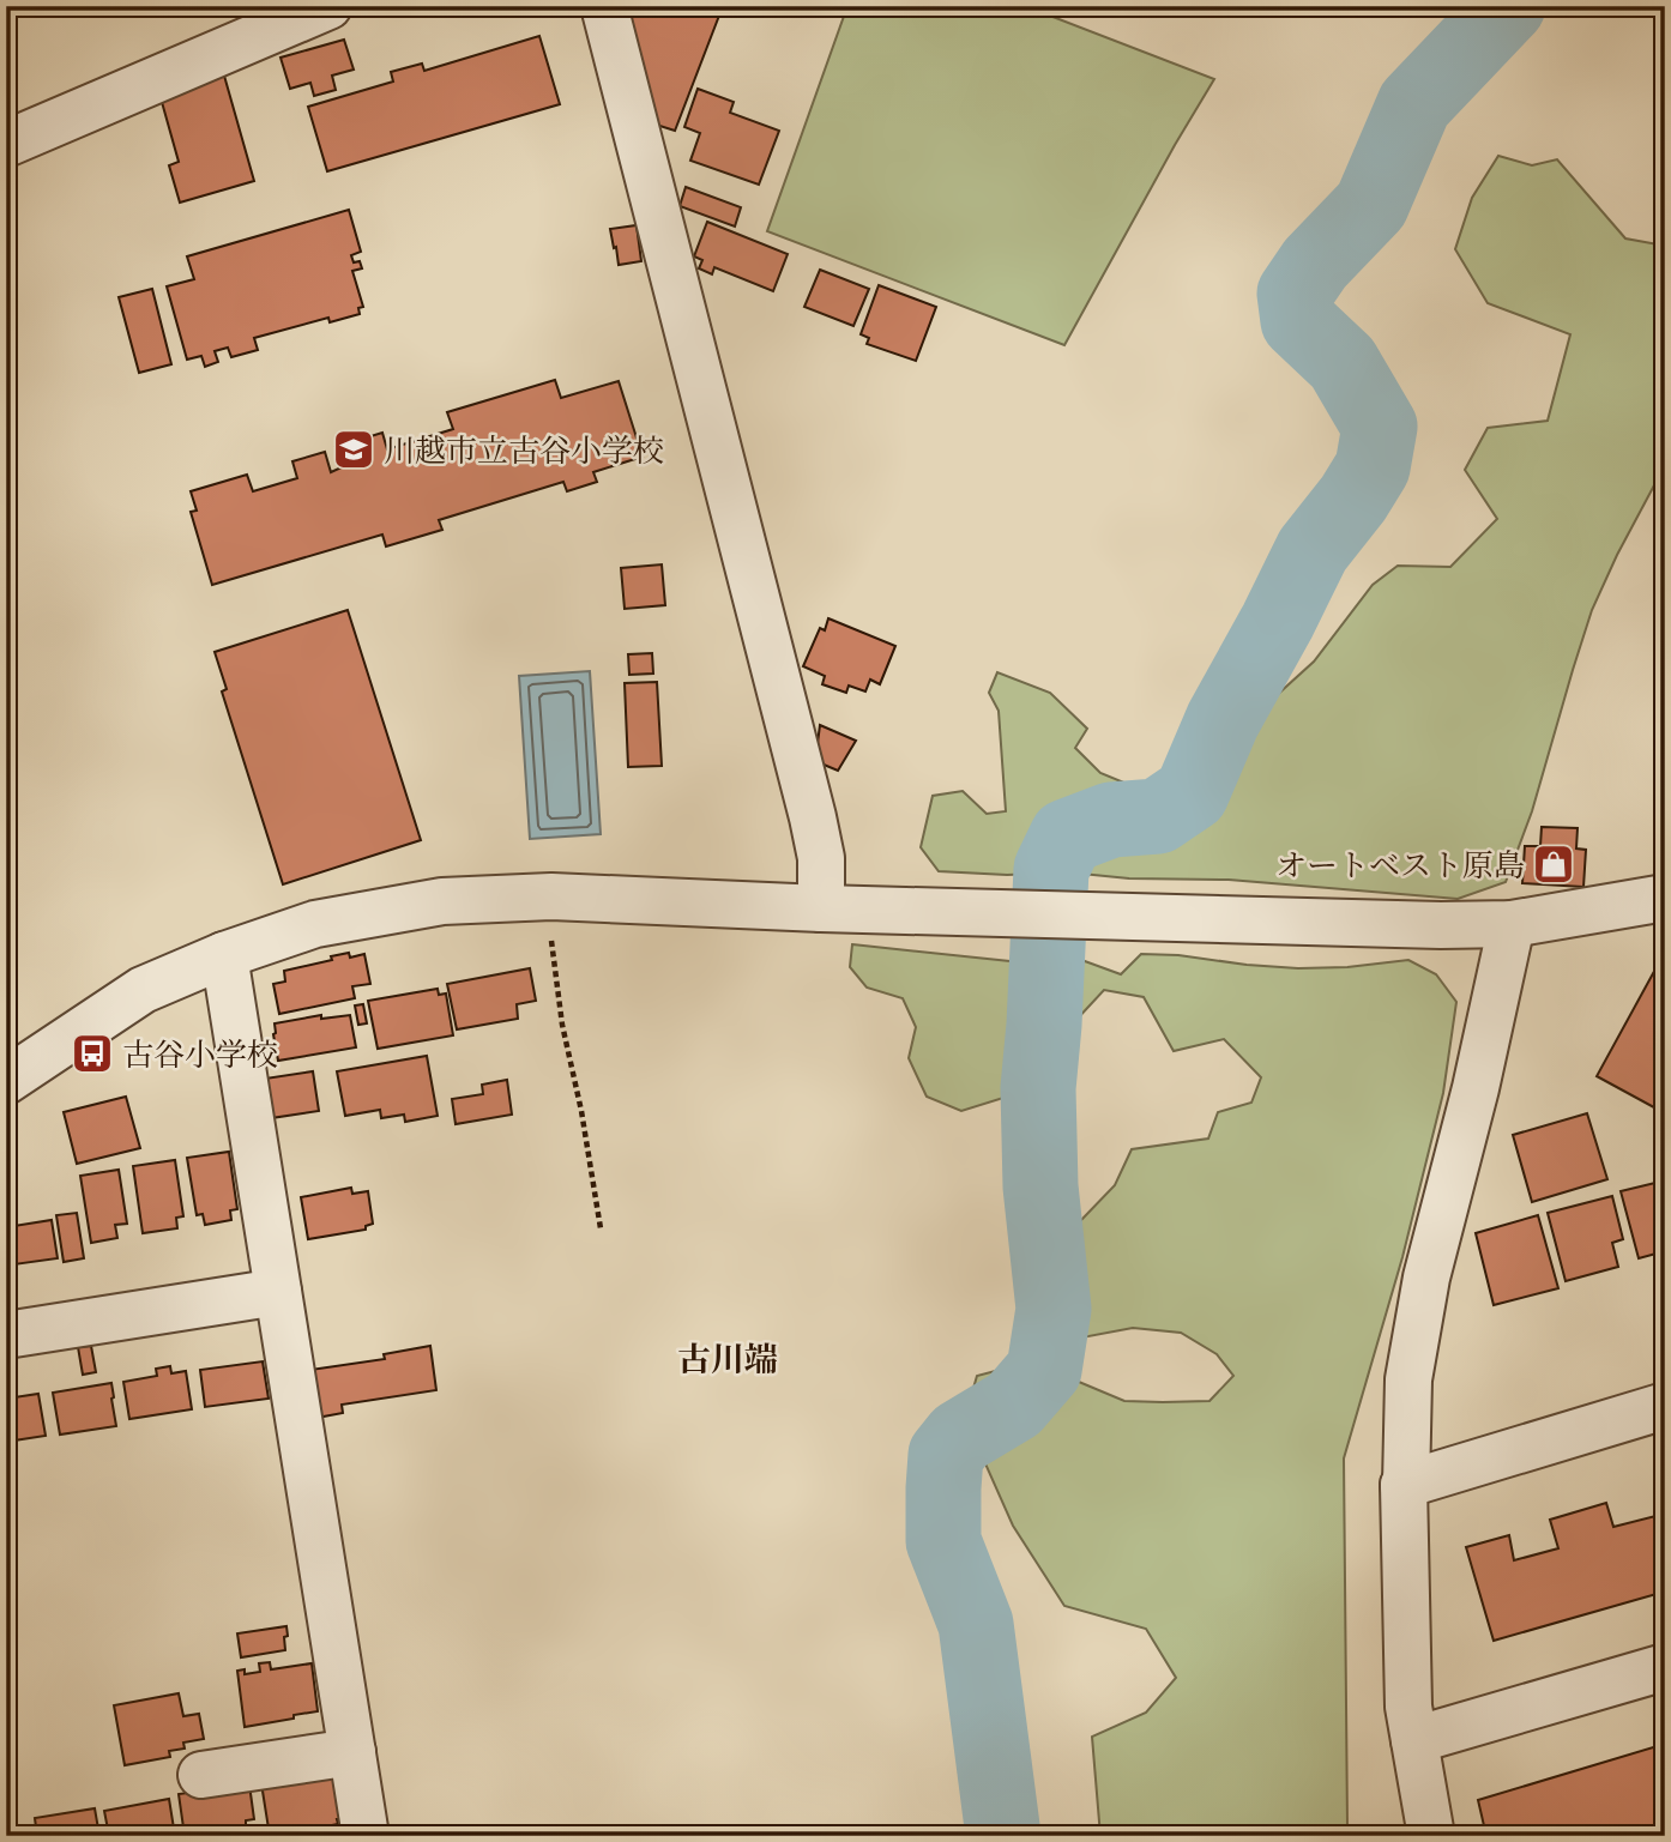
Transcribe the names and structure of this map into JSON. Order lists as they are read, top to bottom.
{
  "districts": ["古川端"],
  "places": {
    "school or university": ["川越市立古谷小学校"],
    "shop": ["オートベスト原島"],
    "bus stop": ["古谷小学校"]
  }
}
